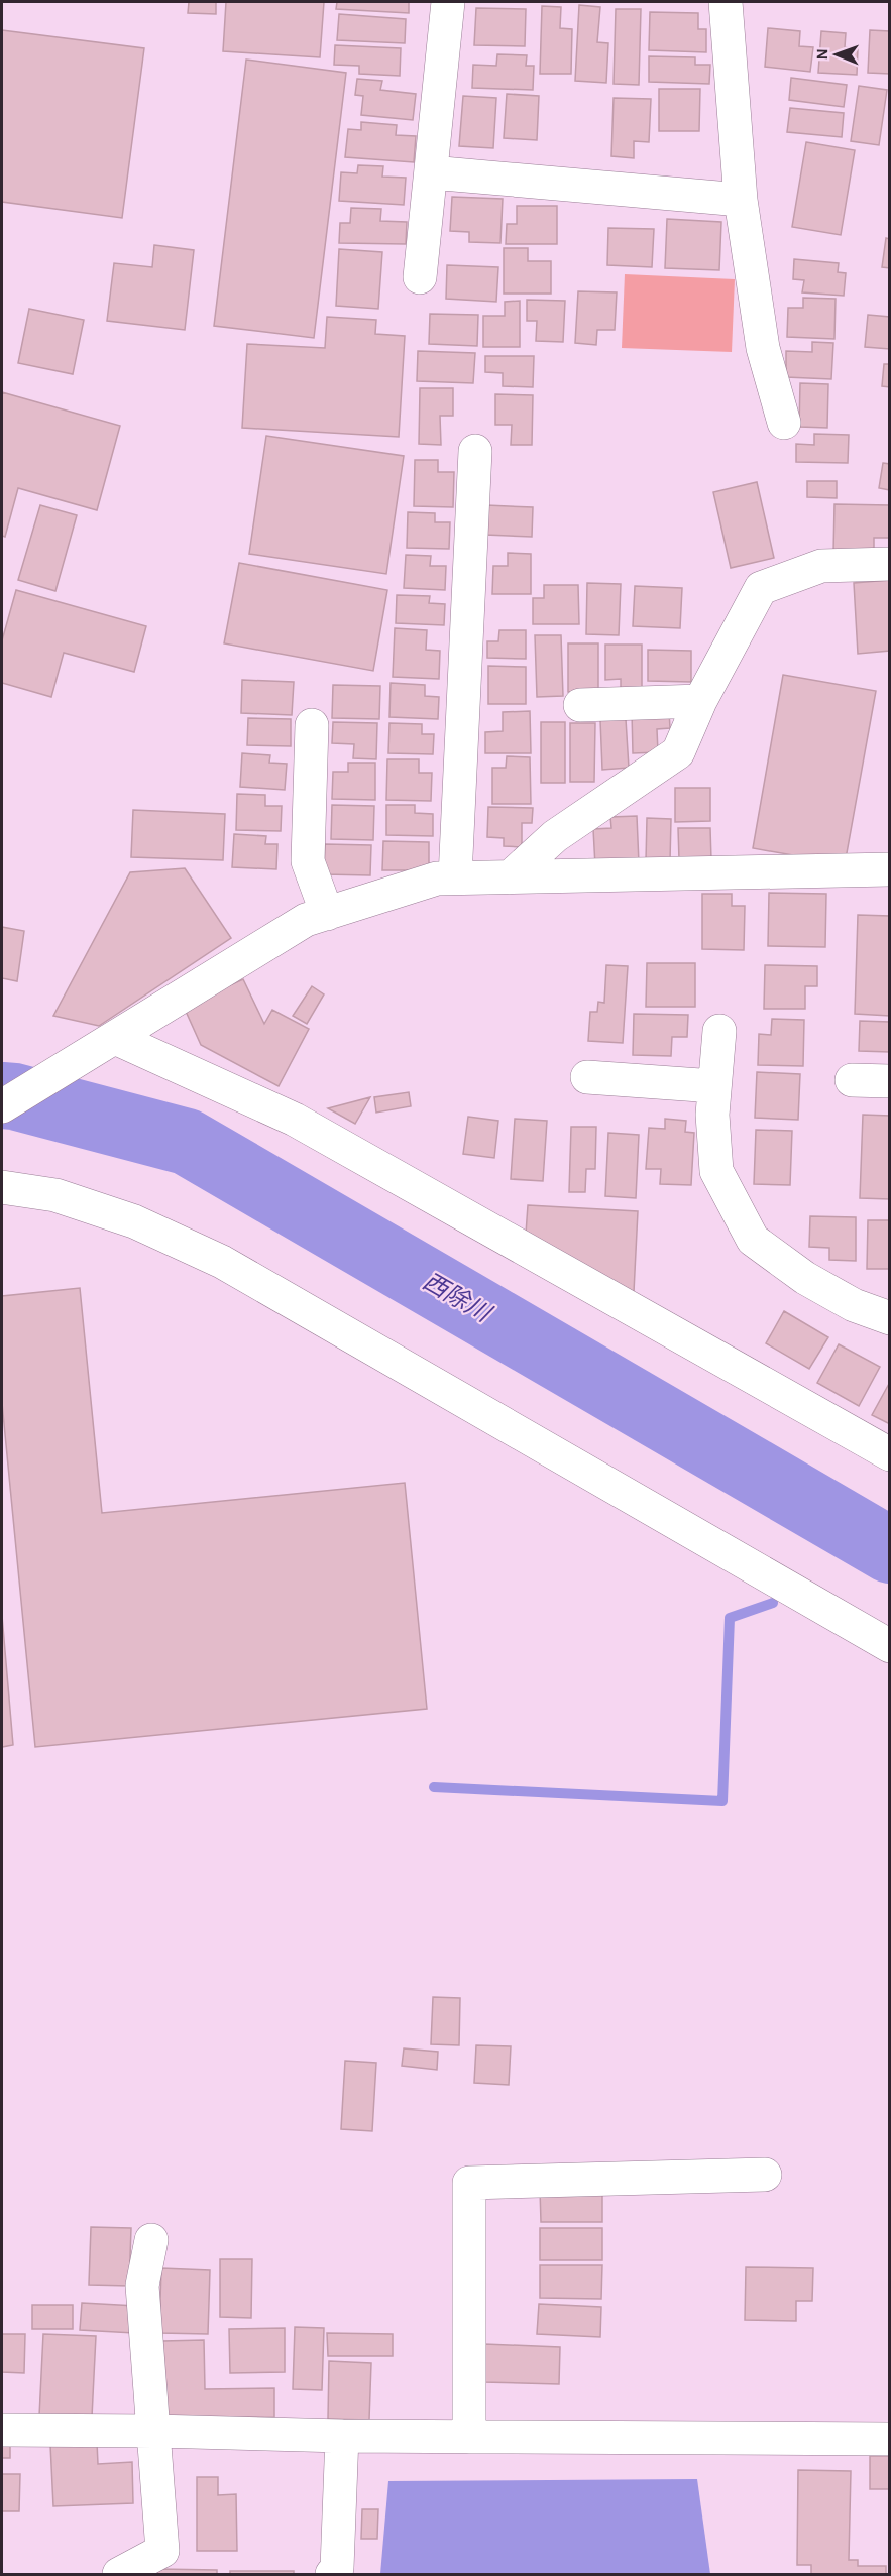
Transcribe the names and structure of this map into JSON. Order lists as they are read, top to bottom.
{
  "water": ["西除川"],
  "north": "left"
}
